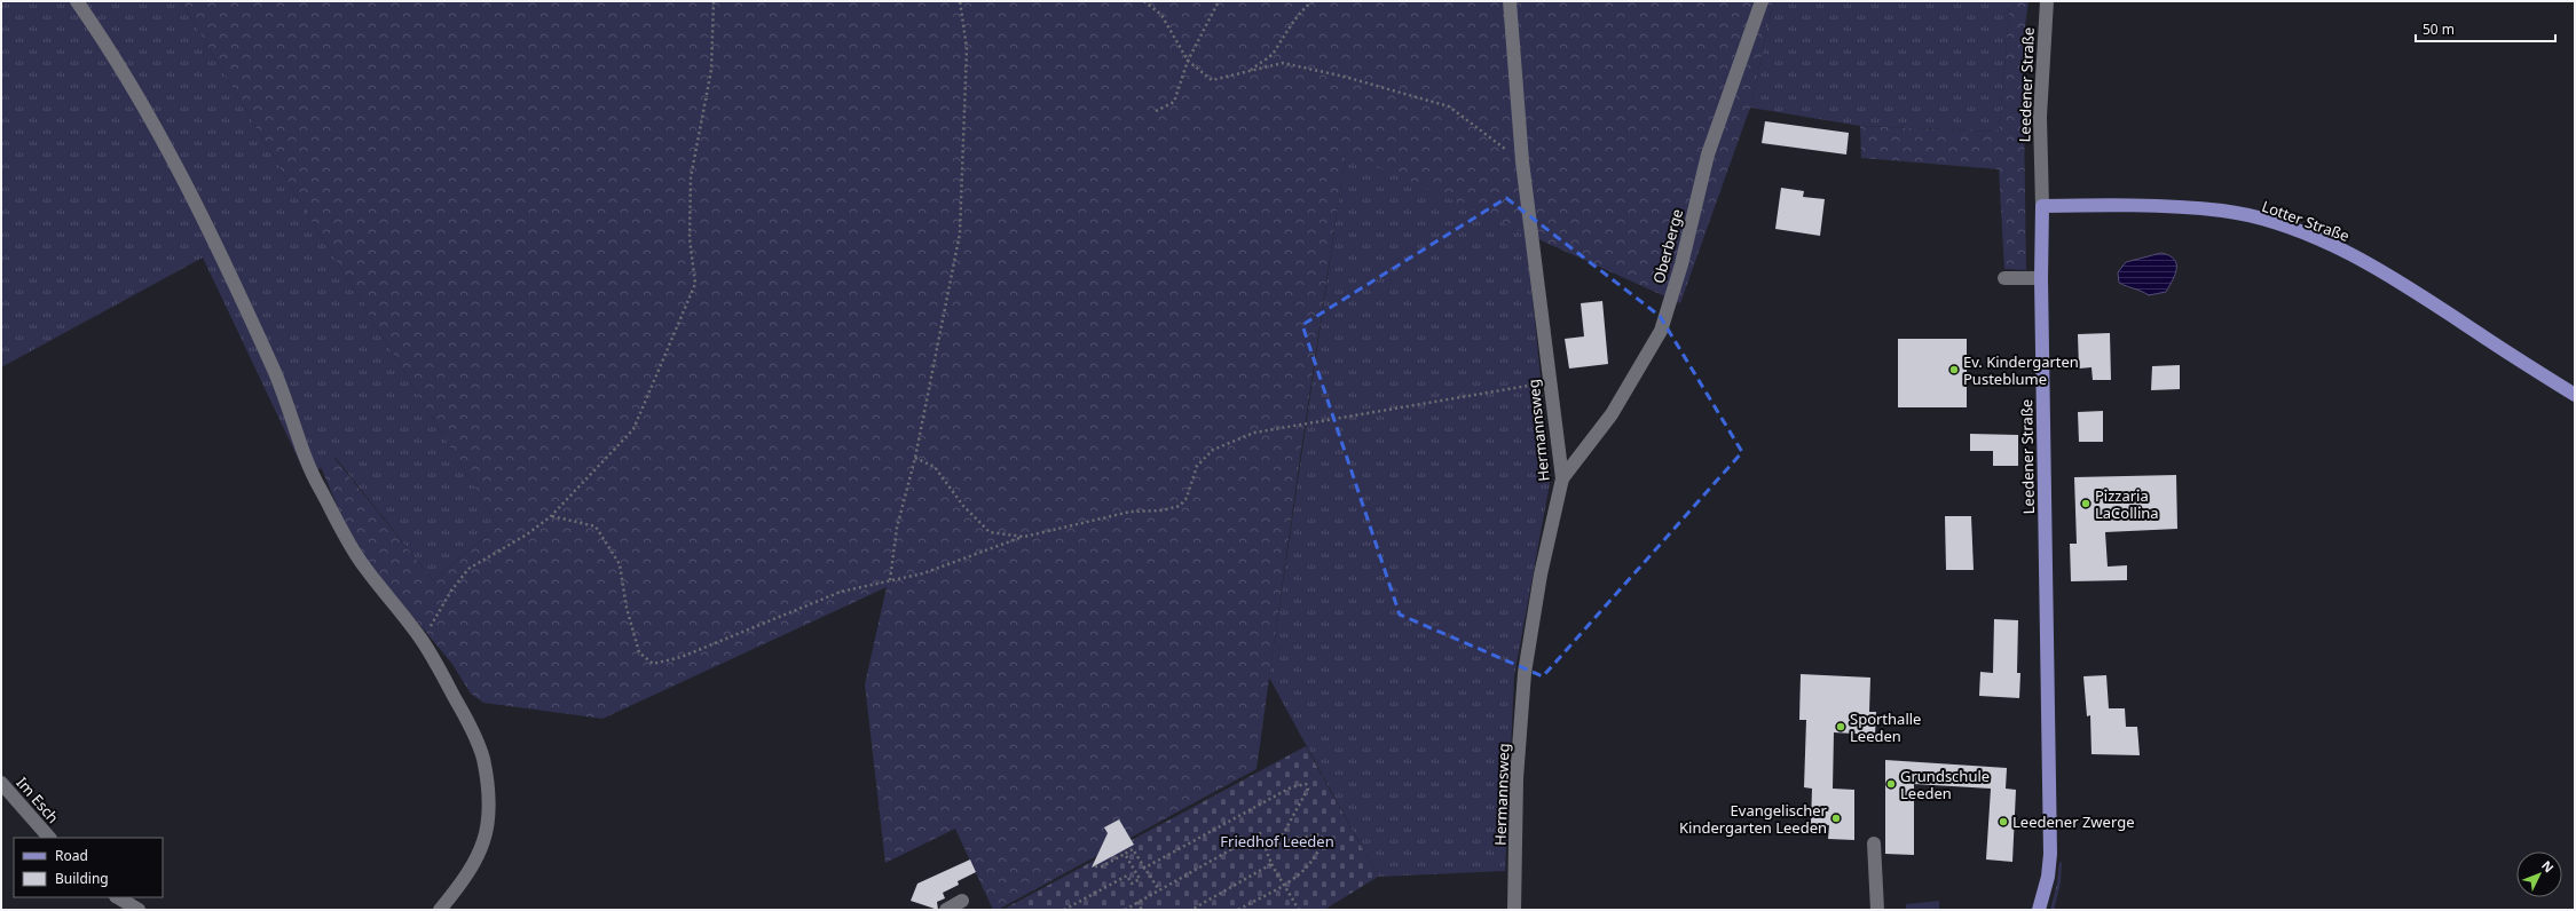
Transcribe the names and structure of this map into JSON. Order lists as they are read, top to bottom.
{
  "streets": {
    "main road": ["Leedener Straße", "Lotter Straße"],
    "street": ["Oberberge", "Hermannsweg", "Im Esch"]
  },
  "crossings": [
    ["Leedener Straße", "Lotter Straße"],
    ["Oberberge", "Hermannsweg"]
  ],
  "parks": ["Friedhof Leeden"],
  "places": [
    "Ev. Kindergarten Pusteblume",
    "Pizzaria LaCollina",
    "Sporthalle Leeden",
    "Grundschule Leeden",
    "Evangelischer Kindergarten Leeden",
    "Leedener Zwerge"
  ],
  "legend": ["Road", "Building"],
  "scale_bar": "50 m",
  "north": "top right"
}
